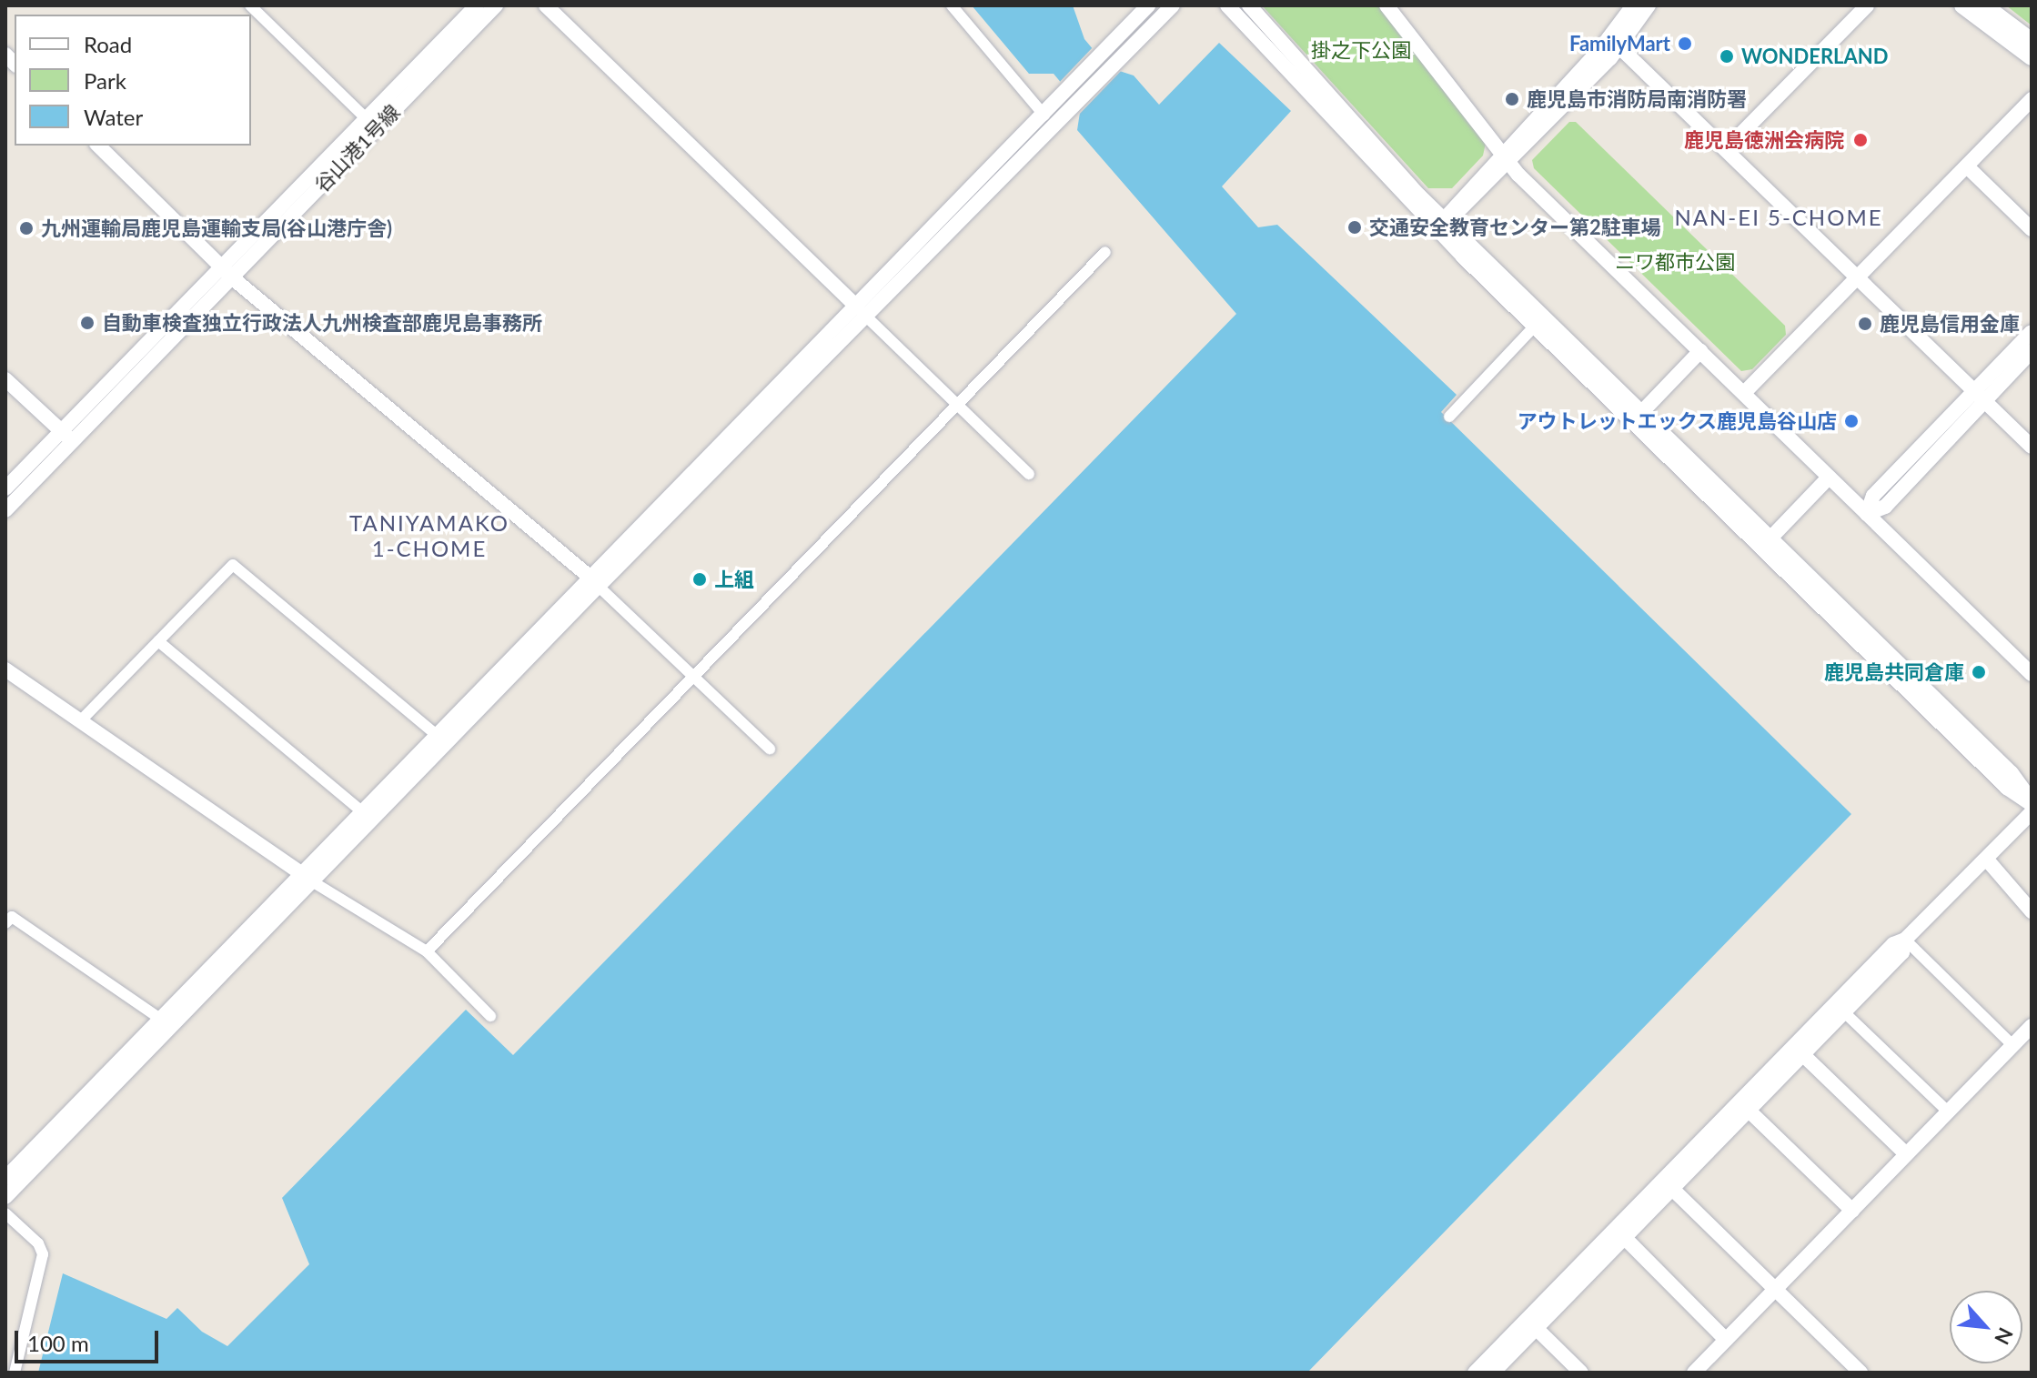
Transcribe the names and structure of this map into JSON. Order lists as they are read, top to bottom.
{
  "streets": {
    "street": ["谷山港1号線"]
  },
  "districts": ["NAN-EI 5-CHOME", "TANIYAMAKO 1-CHOME"],
  "parks": ["掛之下公園", "ニワ都市公園"],
  "places": [
    "FamilyMart",
    "WONDERLAND",
    "鹿児島市消防局南消防署",
    "鹿児島徳洲会病院",
    "交通安全教育センター第2駐車場",
    "九州運輸局鹿児島運輸支局(谷山港庁舎)",
    "自動車検査独立行政法人九州検査部鹿児島事務所",
    "鹿児島信用金庫",
    "アウトレットエックス鹿児島谷山店",
    "上組",
    "鹿児島共同倉庫"
  ],
  "legend": ["Road", "Park", "Water"],
  "scale_bar": "100 m",
  "north": "bottom right"
}
